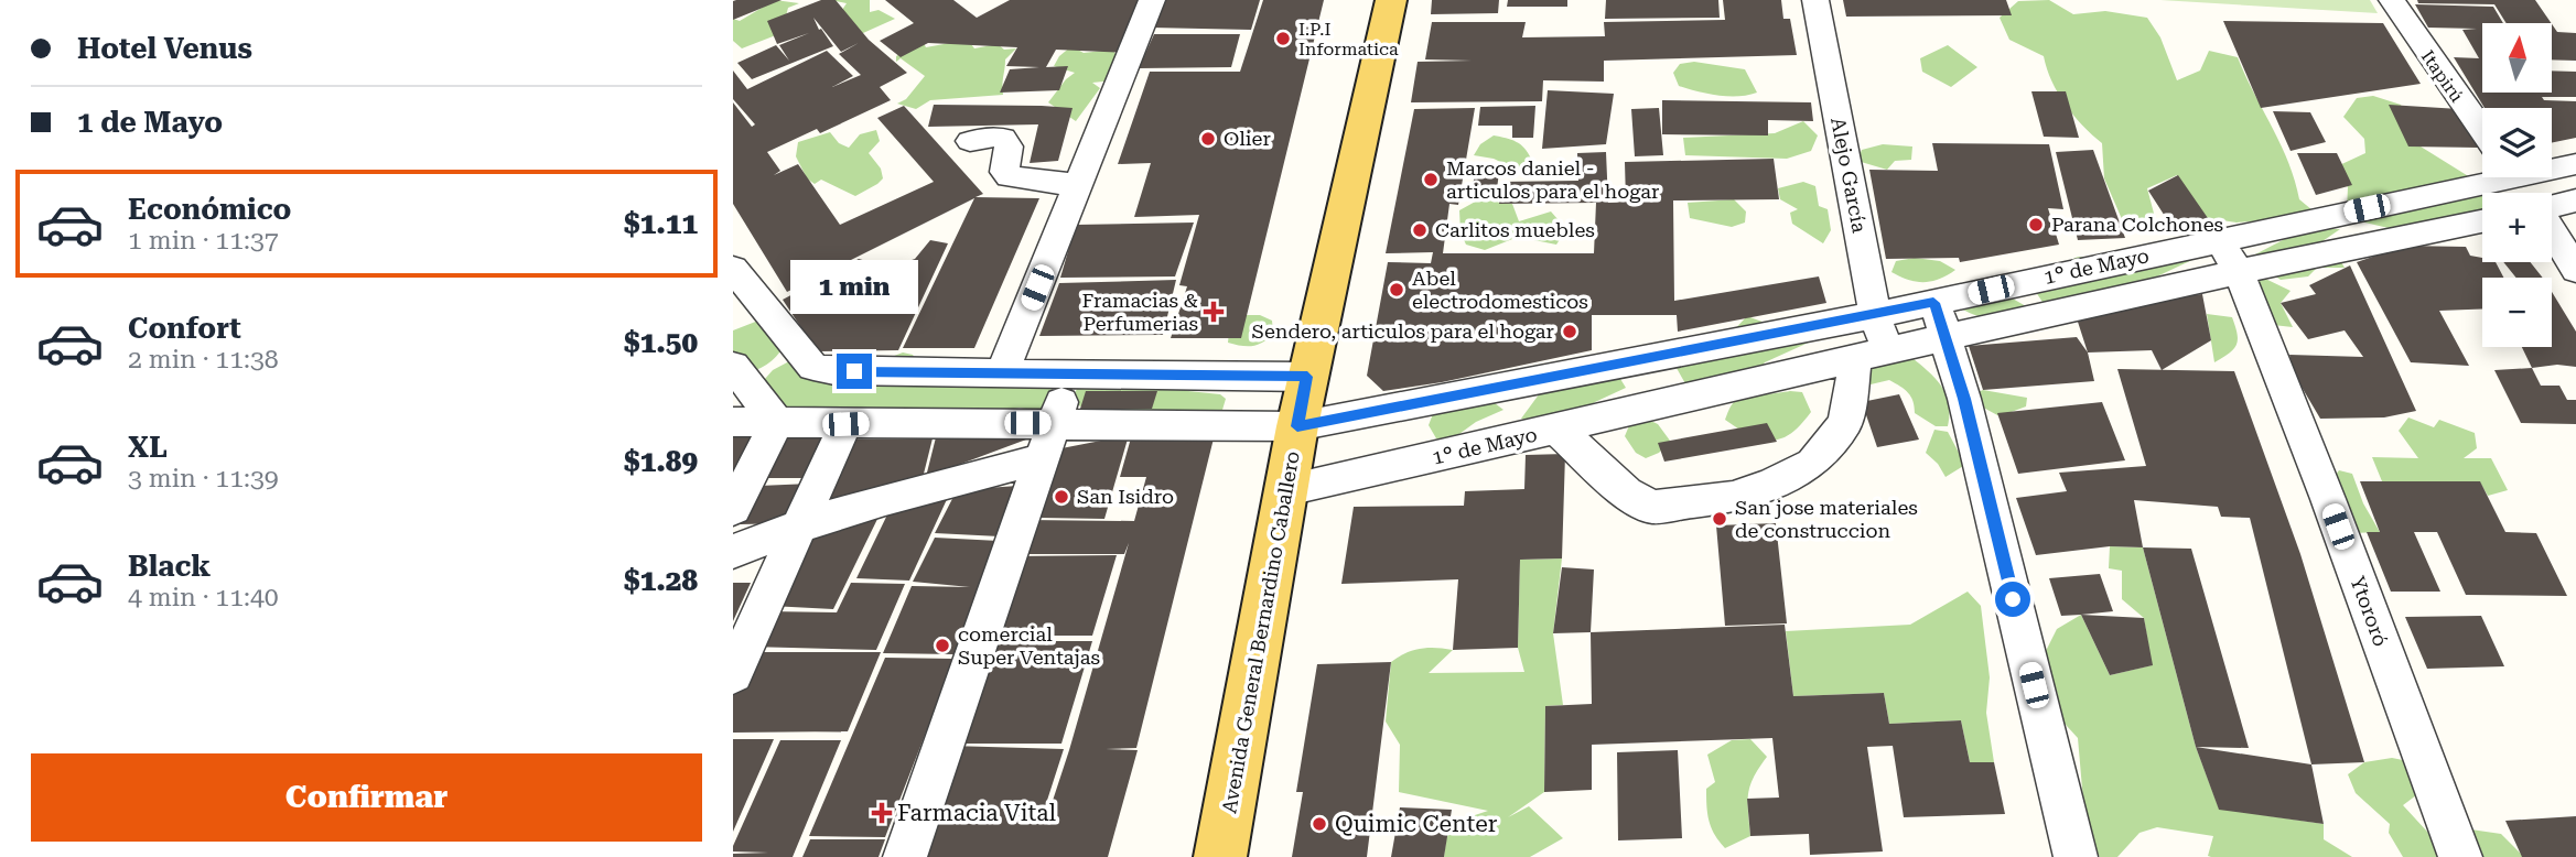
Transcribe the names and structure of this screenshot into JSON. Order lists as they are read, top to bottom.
{
  "streets": {
    "main road": ["Avenida General Bernardino Caballero"],
    "street": [
      "Itapirú",
      "Alejo García",
      "1° de Mayo",
      "Ytororó"
    ]
  },
  "crossings": [
    ["Alejo García", "1° de Mayo"],
    ["1° de Mayo", "Ytororó"],
    ["1° de Mayo", "Avenida General Bernardino Caballero"]
  ],
  "places": {
    "other": [
      "I.P.I Informatica",
      "Olier",
      "Marcos daniel - articulos para el hogar",
      "Parana Colchones",
      "Carlitos muebles",
      "Abel electrodomesticos",
      "Sendero, articulos para el hogar",
      "San Isidro",
      "San jose materiales de construccion",
      "comercial Super Ventajas",
      "Quimic Center"
    ],
    "health": ["Framacias & Perfumerias", "Farmacia Vital"]
  },
  "north": "top",
  "page": {
    "banner": ["Hotel Venus", "1 de Mayo"],
    "map_buttons": ["+", "−"],
    "list": [
      {
        "name": "Económico",
        "note": "1 min · 11:37",
        "value": "$1.11"
      },
      {
        "name": "Confort",
        "note": "2 min · 11:38",
        "value": "$1.50"
      },
      {
        "name": "XL",
        "note": "3 min · 11:39",
        "value": "$1.89"
      },
      {
        "name": "Black",
        "note": "4 min · 11:40",
        "value": "$1.28"
      }
    ],
    "bubble": "1 min",
    "buttons": "Confirmar"
  }
}
